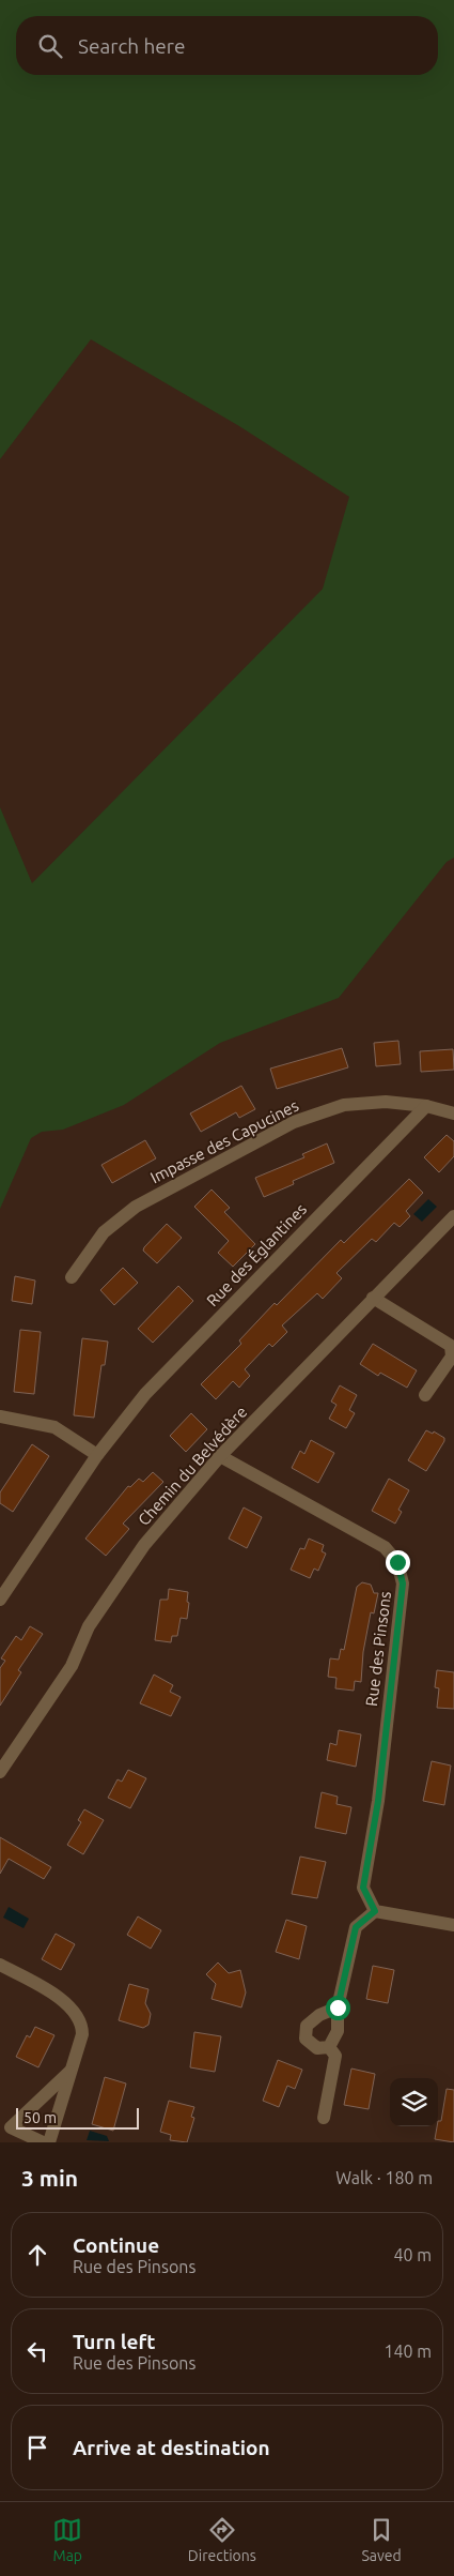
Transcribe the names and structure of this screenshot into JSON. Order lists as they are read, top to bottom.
{
  "streets": {
    "street": [
      "Impasse des Capucines",
      "Rue des Églantines",
      "Chemin du Belvédère",
      "Rue des Pinsons"
    ]
  },
  "crossings": [
    ["Impasse des Capucines", "Rue des Églantines"],
    ["Chemin du Belvédère", "Rue des Pinsons"]
  ],
  "scale_bar": "50 m",
  "page": {
    "search": "Search here",
    "scale": "50 m",
    "heading": ["3 min", "Walk · 180 m"],
    "list": [
      ["Continue", "Rue des Pinsons", "40 m"],
      ["Turn left", "Rue des Pinsons", "140 m"],
      "Arrive at destination"
    ],
    "nav": ["Map", "Directions", "Saved"]
  }
}
